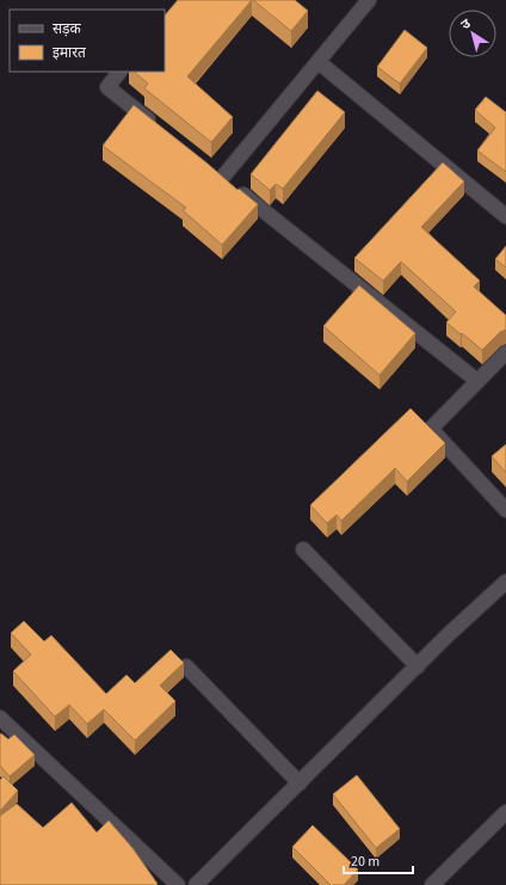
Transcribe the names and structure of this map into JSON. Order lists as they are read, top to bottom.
{
  "legend": ["सड़क", "इमारत"],
  "scale_bar": "20 m",
  "north": "top left"
}
